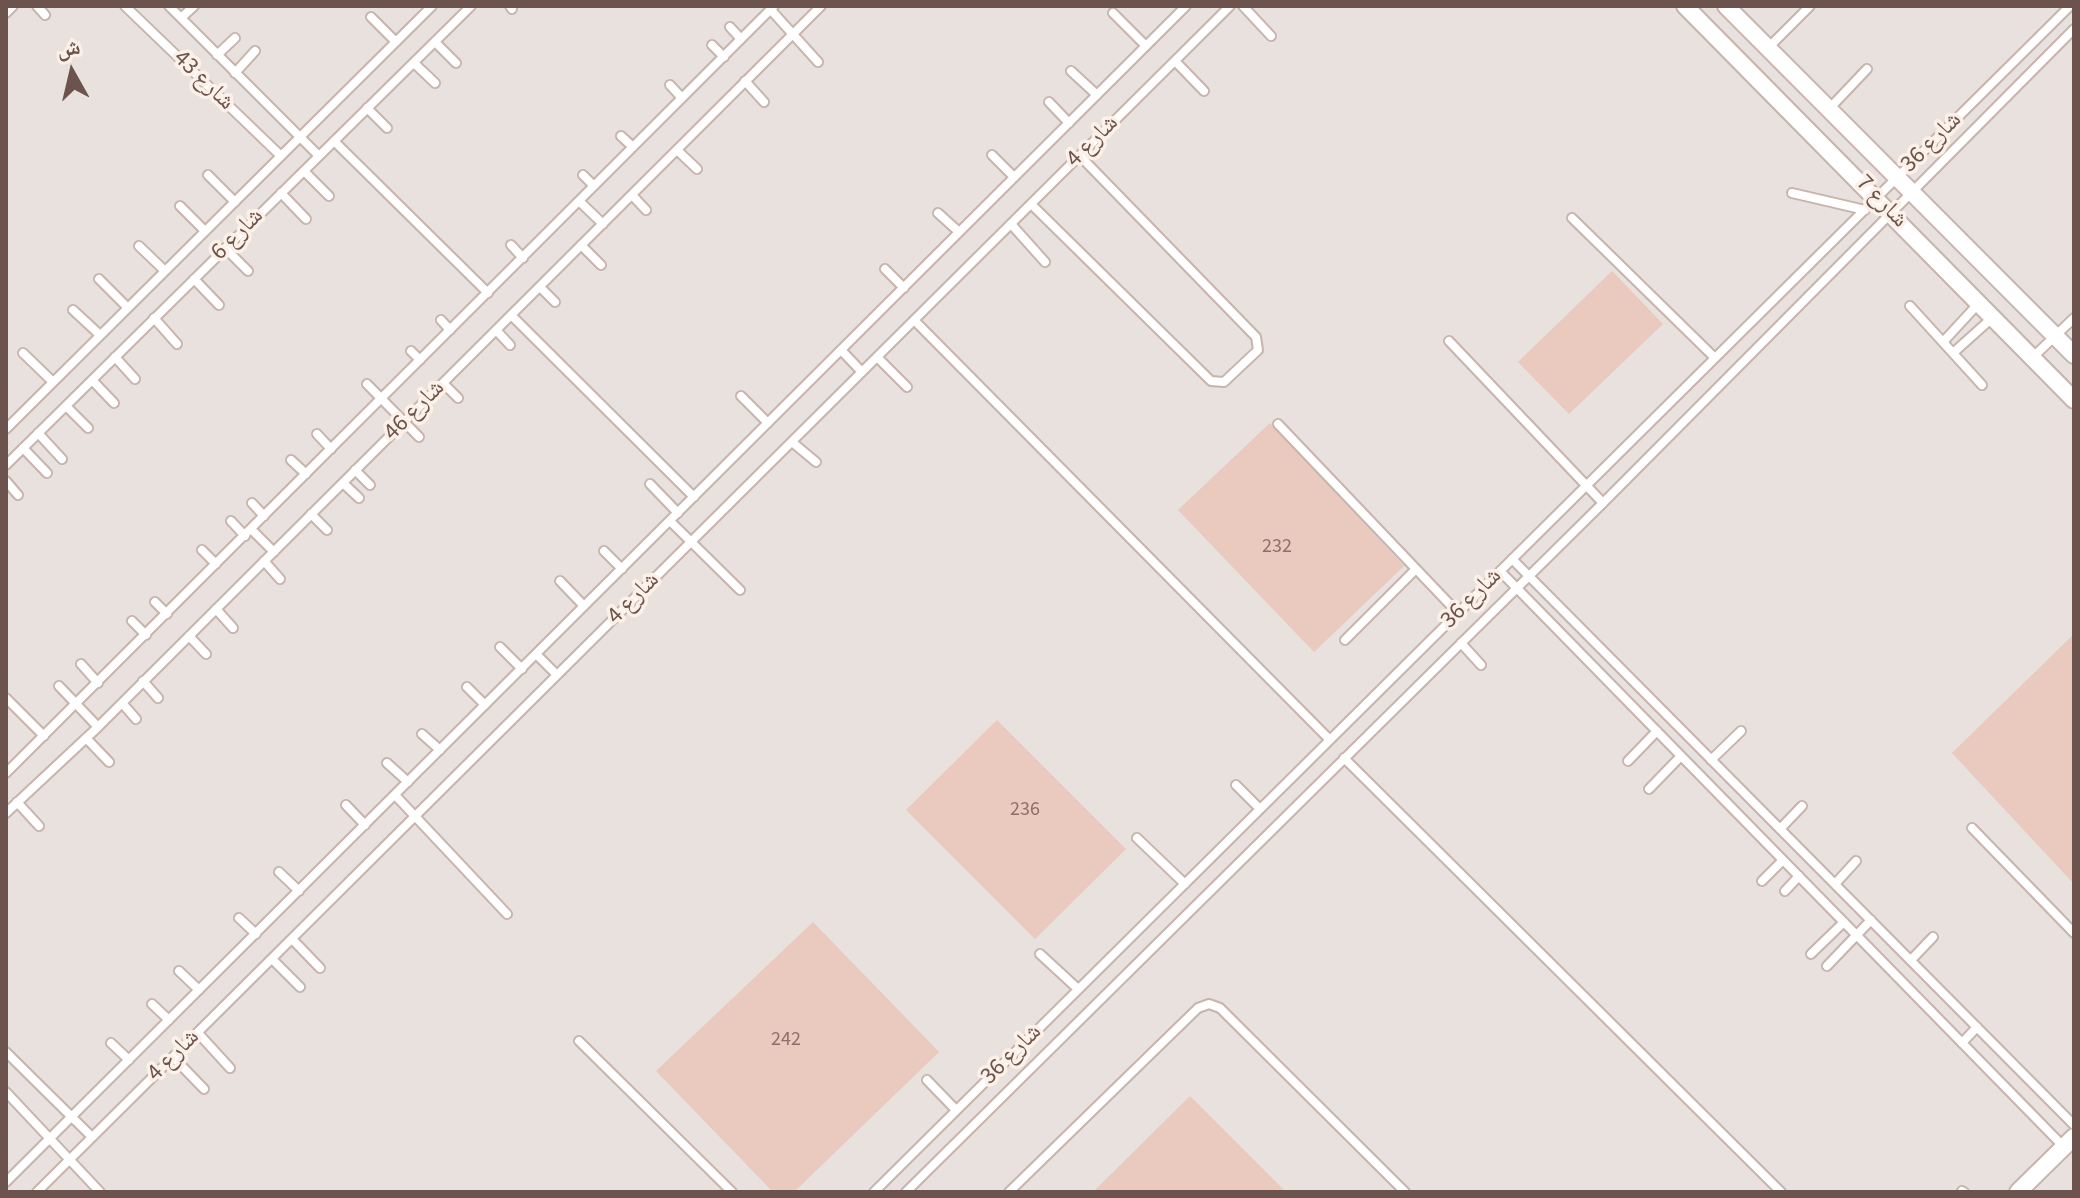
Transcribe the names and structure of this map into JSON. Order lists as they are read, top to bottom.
{
  "streets": {
    "street": ["شارع 7"],
    "lane": [
      "شارع 43",
      "شارع 4",
      "شارع 36",
      "شارع 6",
      "شارع 46"
    ]
  },
  "crossings": [
    ["شارع 43", "شارع 6"],
    ["شارع 36", "شارع 7"]
  ],
  "house_numbers": ["232", "236", "242"],
  "north": "top"
}
